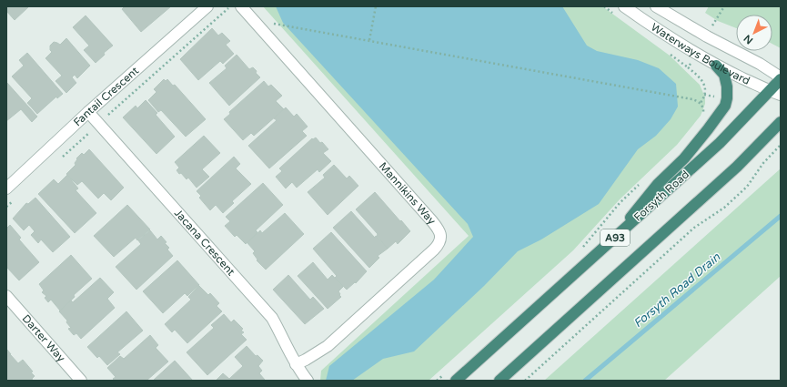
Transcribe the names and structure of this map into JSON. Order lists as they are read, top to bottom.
{
  "streets": {
    "highway": ["Forsyth Road", "A93"],
    "street": [
      "Waterways Boulevard",
      "Fantail Crescent",
      "Mannikins Way",
      "Jacana Crescent",
      "Darter Way"
    ]
  },
  "crossings": [
    ["Waterways Boulevard", "Forsyth Road"],
    ["Fantail Crescent", "Jacana Crescent"],
    ["Mannikins Way", "Jacana Crescent"]
  ],
  "water": ["Forsyth Road Drain"],
  "north": "bottom left"
}
